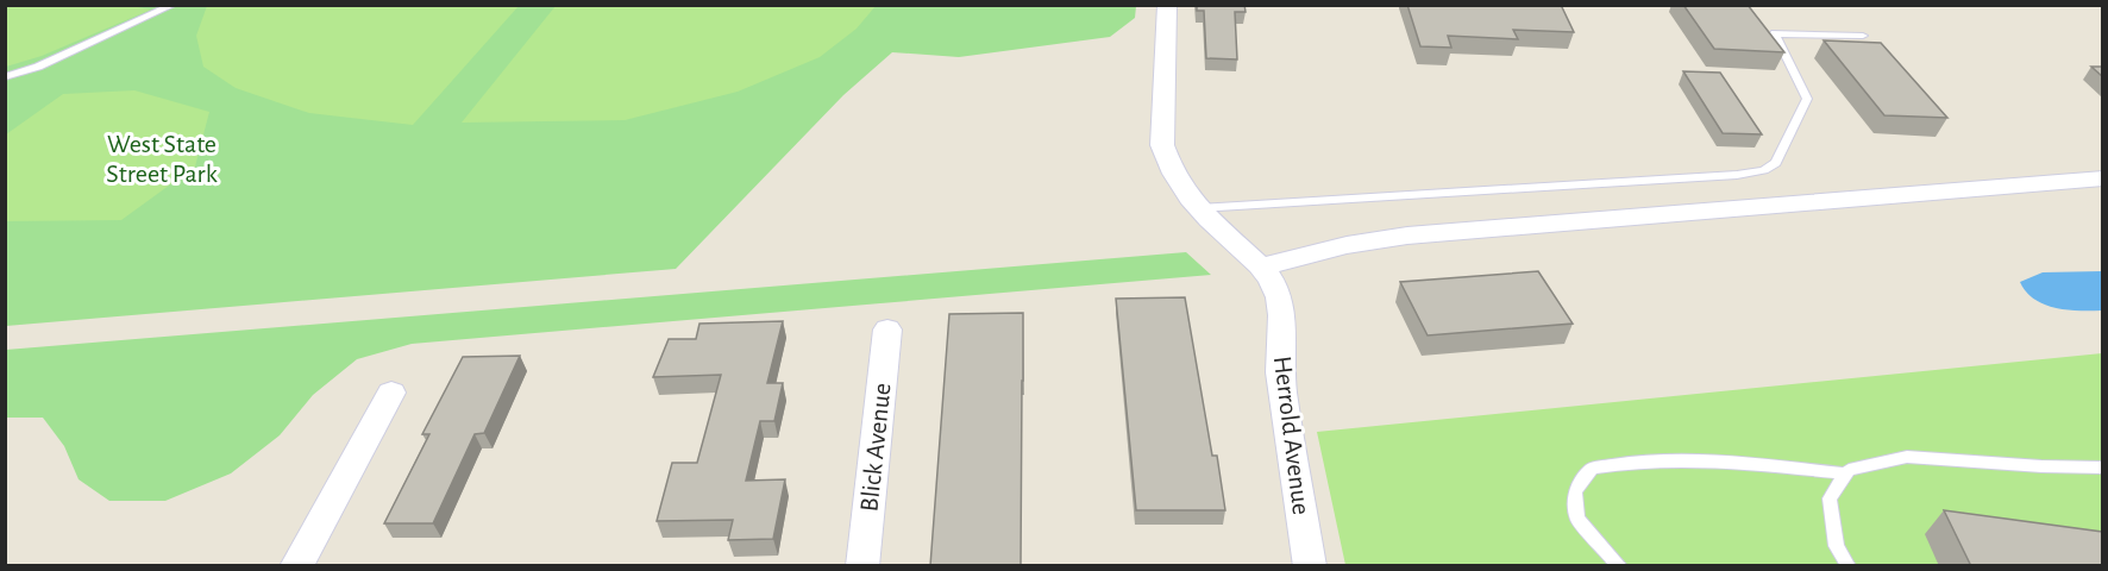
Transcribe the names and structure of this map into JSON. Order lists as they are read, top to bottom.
{
  "streets": {
    "street": ["Herrold Avenue", "Blick Avenue"]
  },
  "parks": ["West State Street Park"]
}
